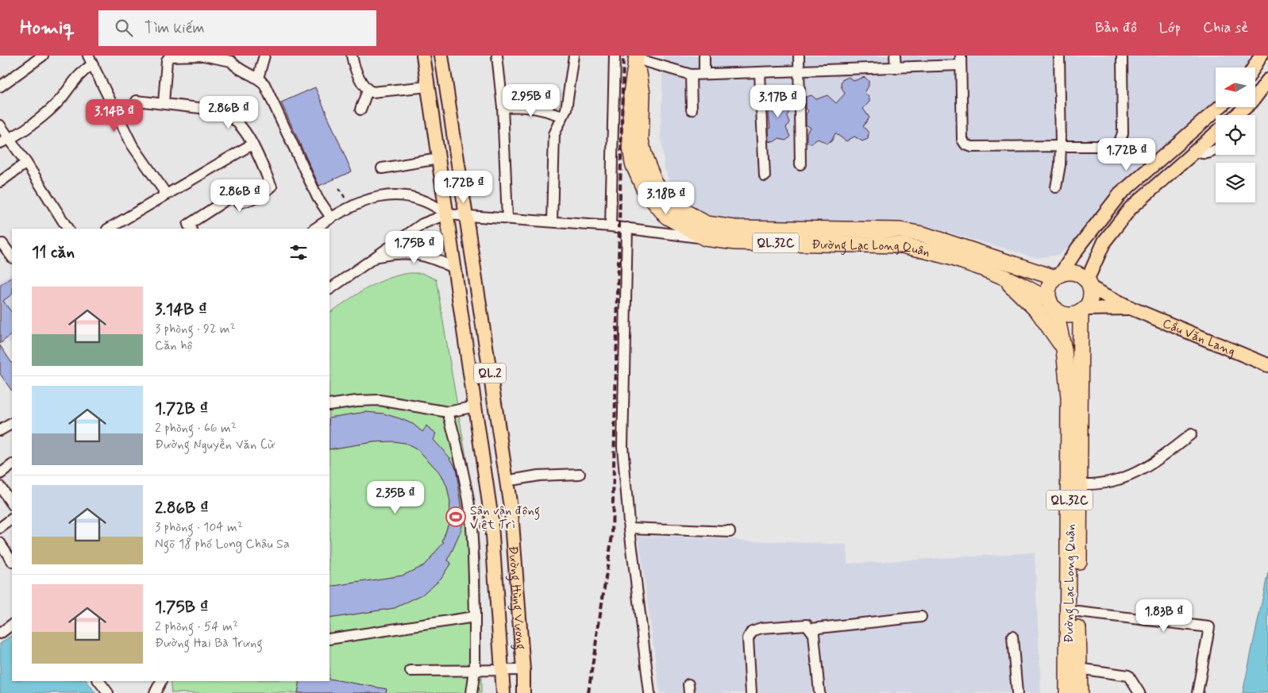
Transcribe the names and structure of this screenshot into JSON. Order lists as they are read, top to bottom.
{
  "streets": {
    "highway": ["QL.32C", "Đường Lạc Long Quân"],
    "main road": ["Cầu Văn Lang", "QL.2", "Đường Hùng Vương"]
  },
  "crossings": [
    ["QL.32C", "Đường Lạc Long Quân"],
    ["QL.32C", "Cầu Văn Lang"],
    ["Đường Lạc Long Quân", "Cầu Văn Lang"]
  ],
  "places": {
    "sports": ["Sân vận động Việt Trì"]
  },
  "north": "left",
  "page": {
    "header": "Homiq",
    "search": "Tìm kiếm",
    "nav": ["Bản đồ", "Lớp", "Chia sẻ"],
    "price": [
      "2.95B ₫",
      "3.17B ₫",
      "2.86B ₫",
      "3.14B ₫",
      "1.72B ₫",
      "1.72B ₫",
      "2.86B ₫",
      "3.18B ₫",
      "1.75B ₫",
      "2.35B ₫",
      "1.83B ₫"
    ],
    "heading": "11 căn",
    "list": [
      {
        "name": "3.14B ₫",
        "note": "3 phòng · 92 m² · Căn hộ"
      },
      {
        "name": "1.72B ₫",
        "note": "2 phòng · 66 m² · Đường Nguyễn Văn Cừ"
      },
      {
        "name": "2.86B ₫",
        "note": "3 phòng · 104 m² · Ngõ 18 phố Long Châu Sa"
      },
      {
        "name": "1.75B ₫",
        "note": "2 phòng · 54 m² · Đường Hai Bà Trưng"
      }
    ]
  }
}
